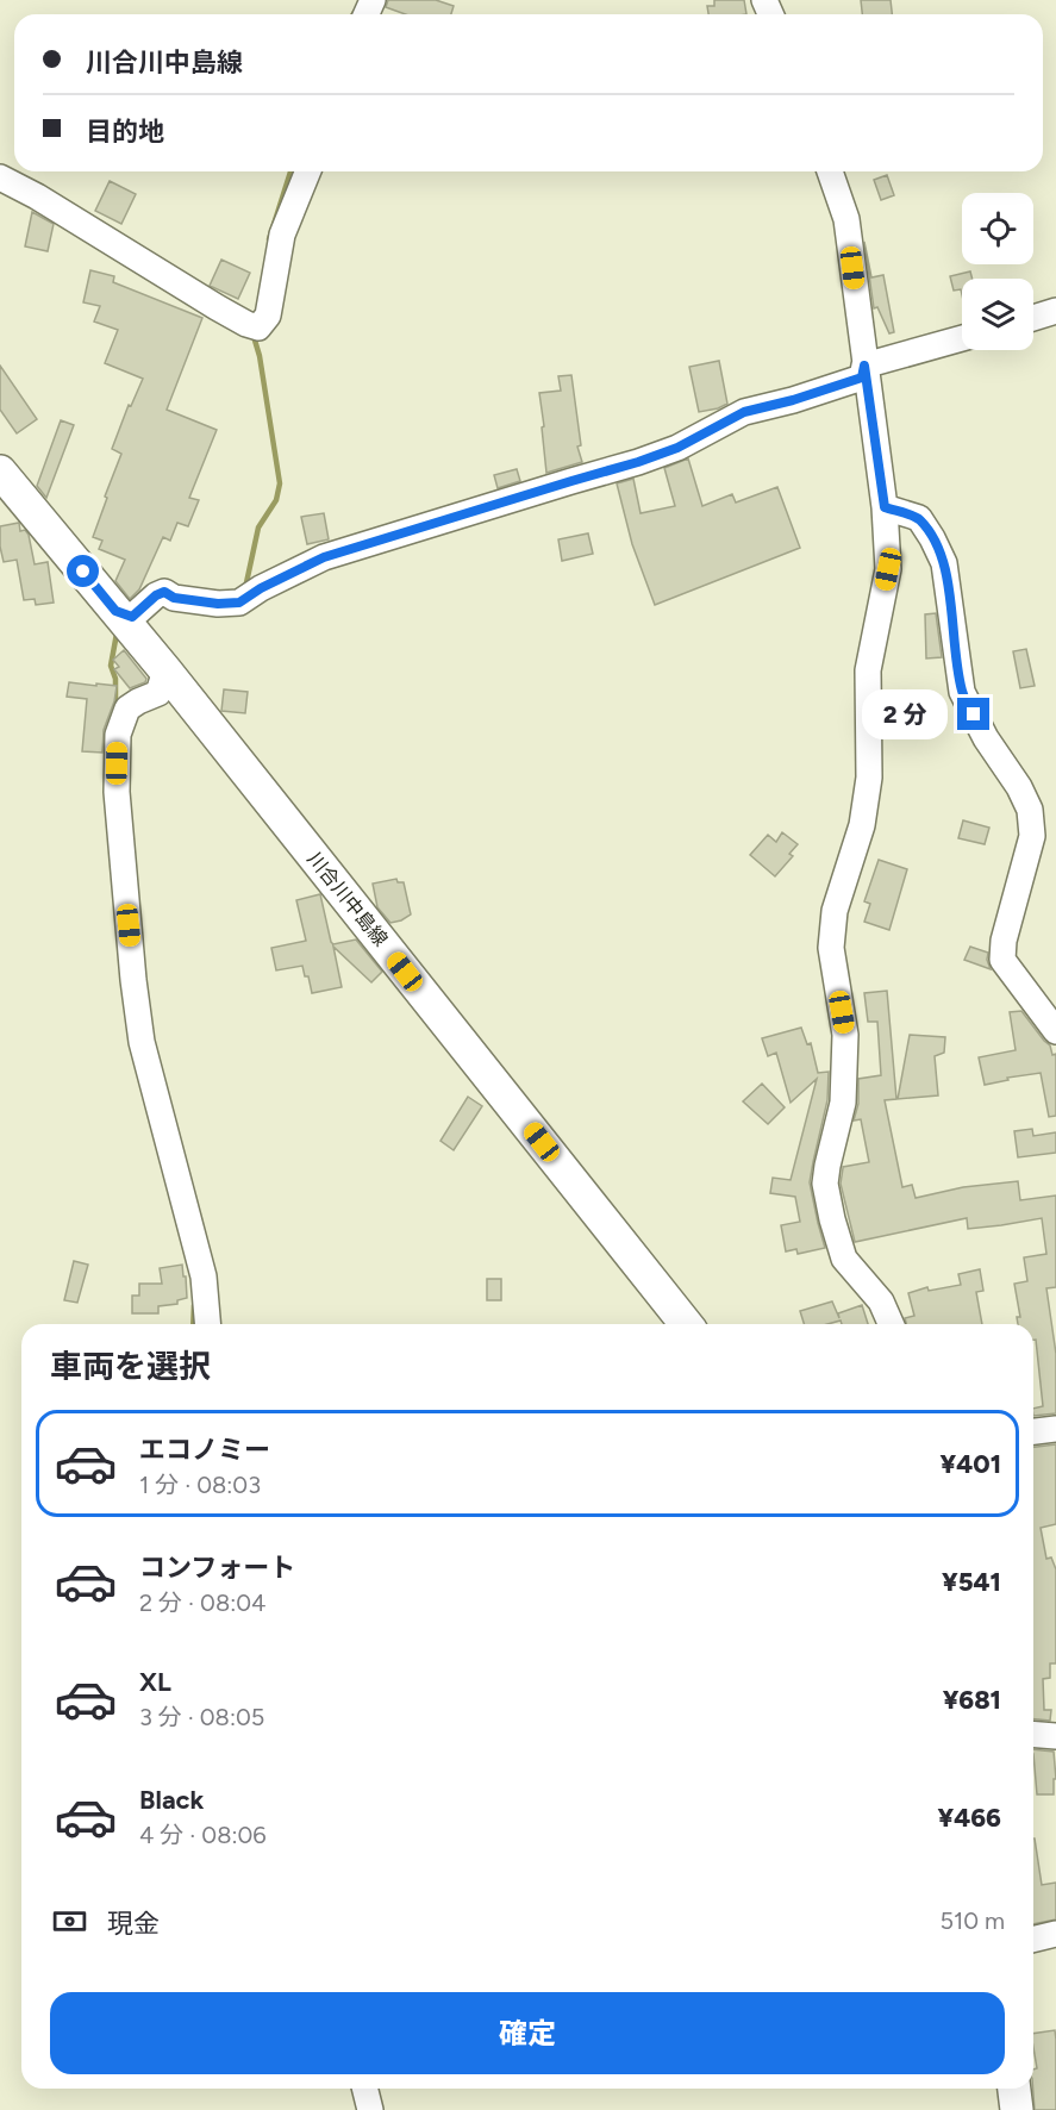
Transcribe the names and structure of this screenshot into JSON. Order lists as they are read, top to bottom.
{
  "streets": {
    "main road": ["川合川中島線"]
  },
  "page": {
    "banner": ["川合川中島線", "目的地"],
    "bubble": "2 分",
    "heading": "車両を選択",
    "list": [
      {
        "name": "エコノミー",
        "note": "1 分 · 08:03",
        "value": "¥401"
      },
      {
        "name": "コンフォート",
        "note": "2 分 · 08:04",
        "value": "¥541"
      },
      {
        "name": "XL",
        "note": "3 分 · 08:05",
        "value": "¥681"
      },
      {
        "name": "Black",
        "note": "4 分 · 08:06",
        "value": "¥466"
      }
    ],
    "pay": ["現金", "510 m"],
    "buttons": "確定"
  }
}
